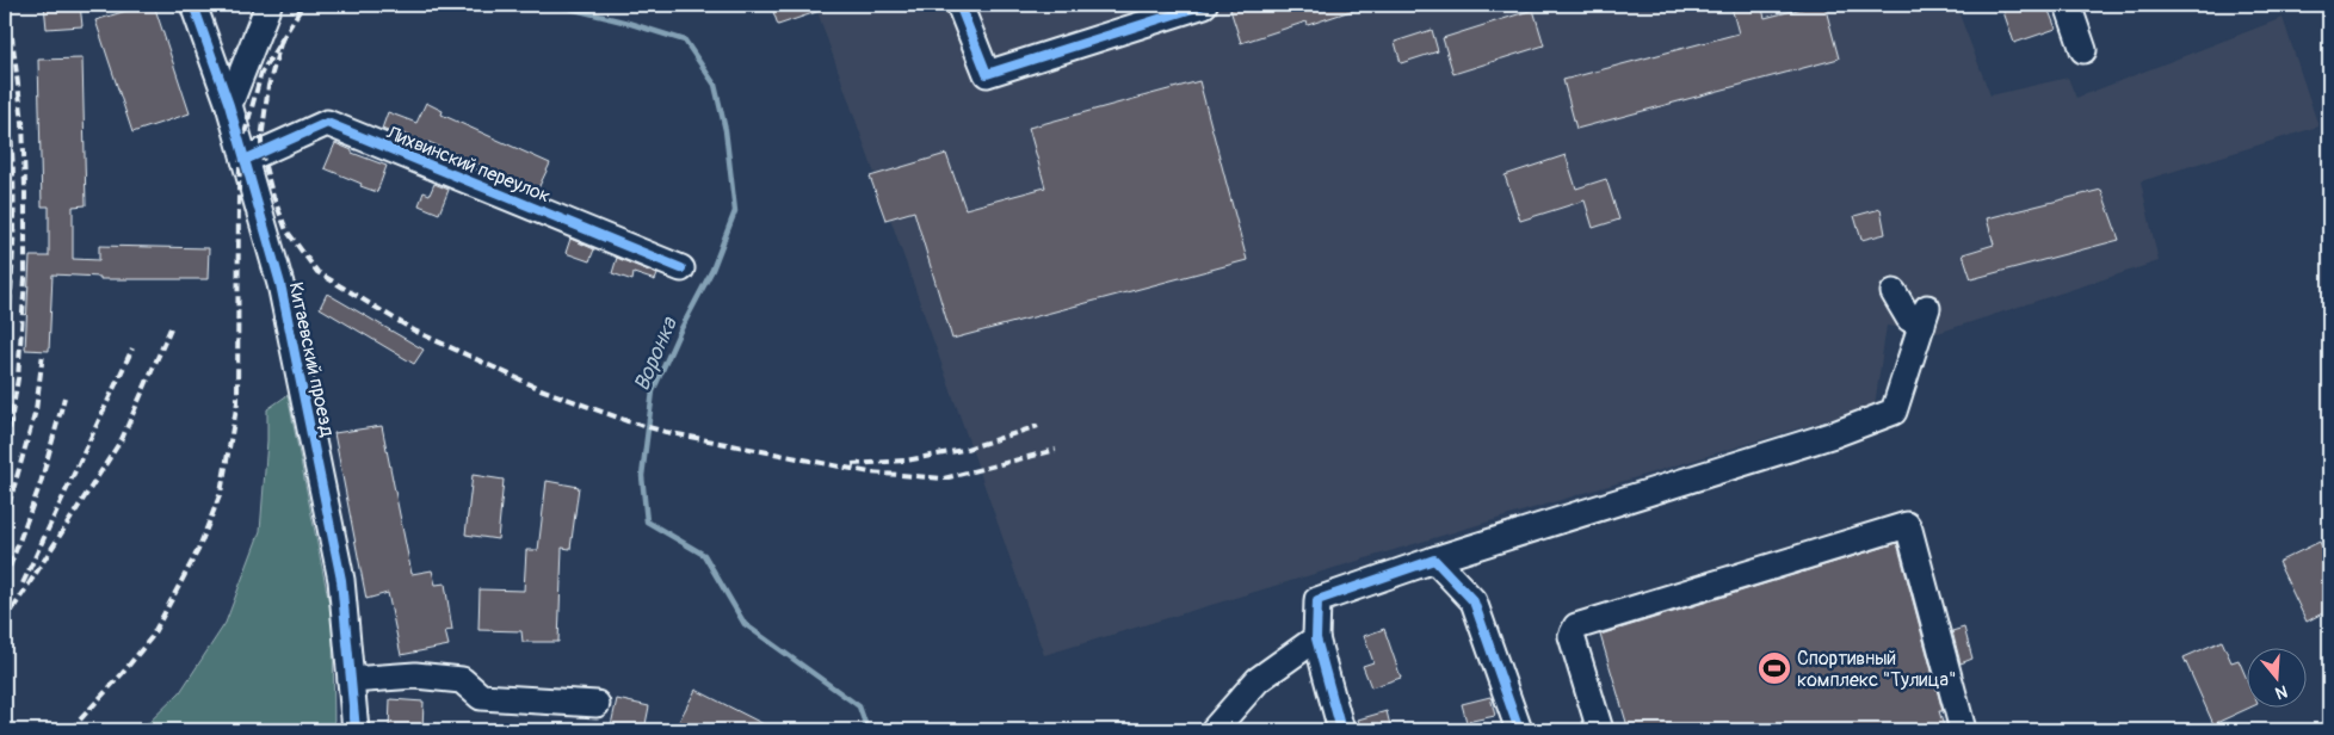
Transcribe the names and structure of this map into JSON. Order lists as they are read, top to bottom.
{
  "streets": {
    "street": ["Лихвинский переулок", "Китаевский проезд"]
  },
  "crossings": [
    ["Лихвинский переулок", "Китаевский проезд"]
  ],
  "water": ["Воронка"],
  "places": {
    "sports": ["Спортивный комплекс \"Тулица\""]
  },
  "north": "bottom"
}
